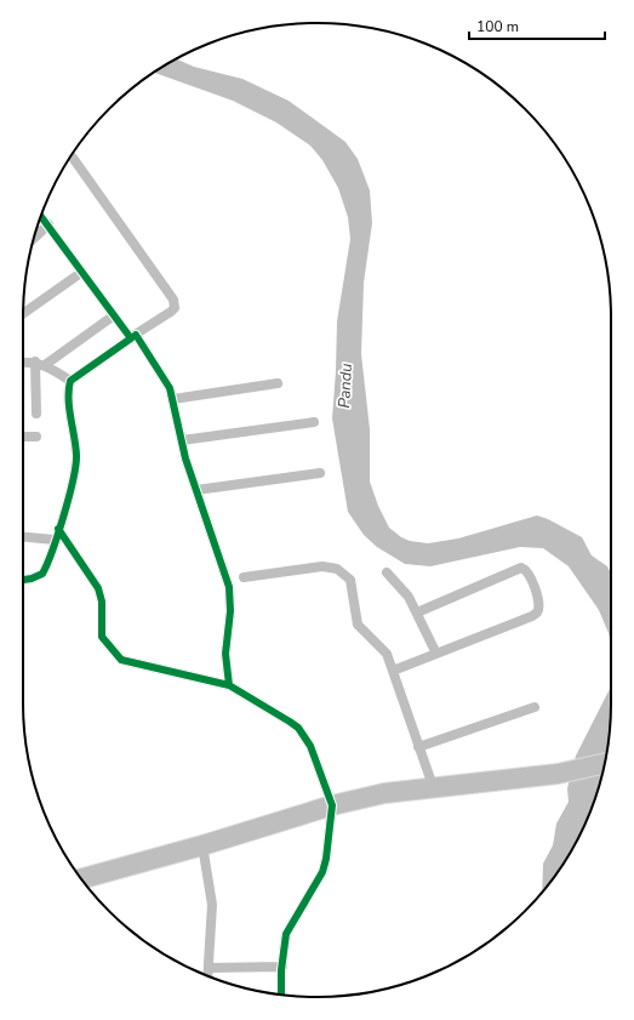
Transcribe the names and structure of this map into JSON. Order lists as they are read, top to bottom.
{
  "water": ["Pandu"],
  "scale_bar": "100 m"
}
